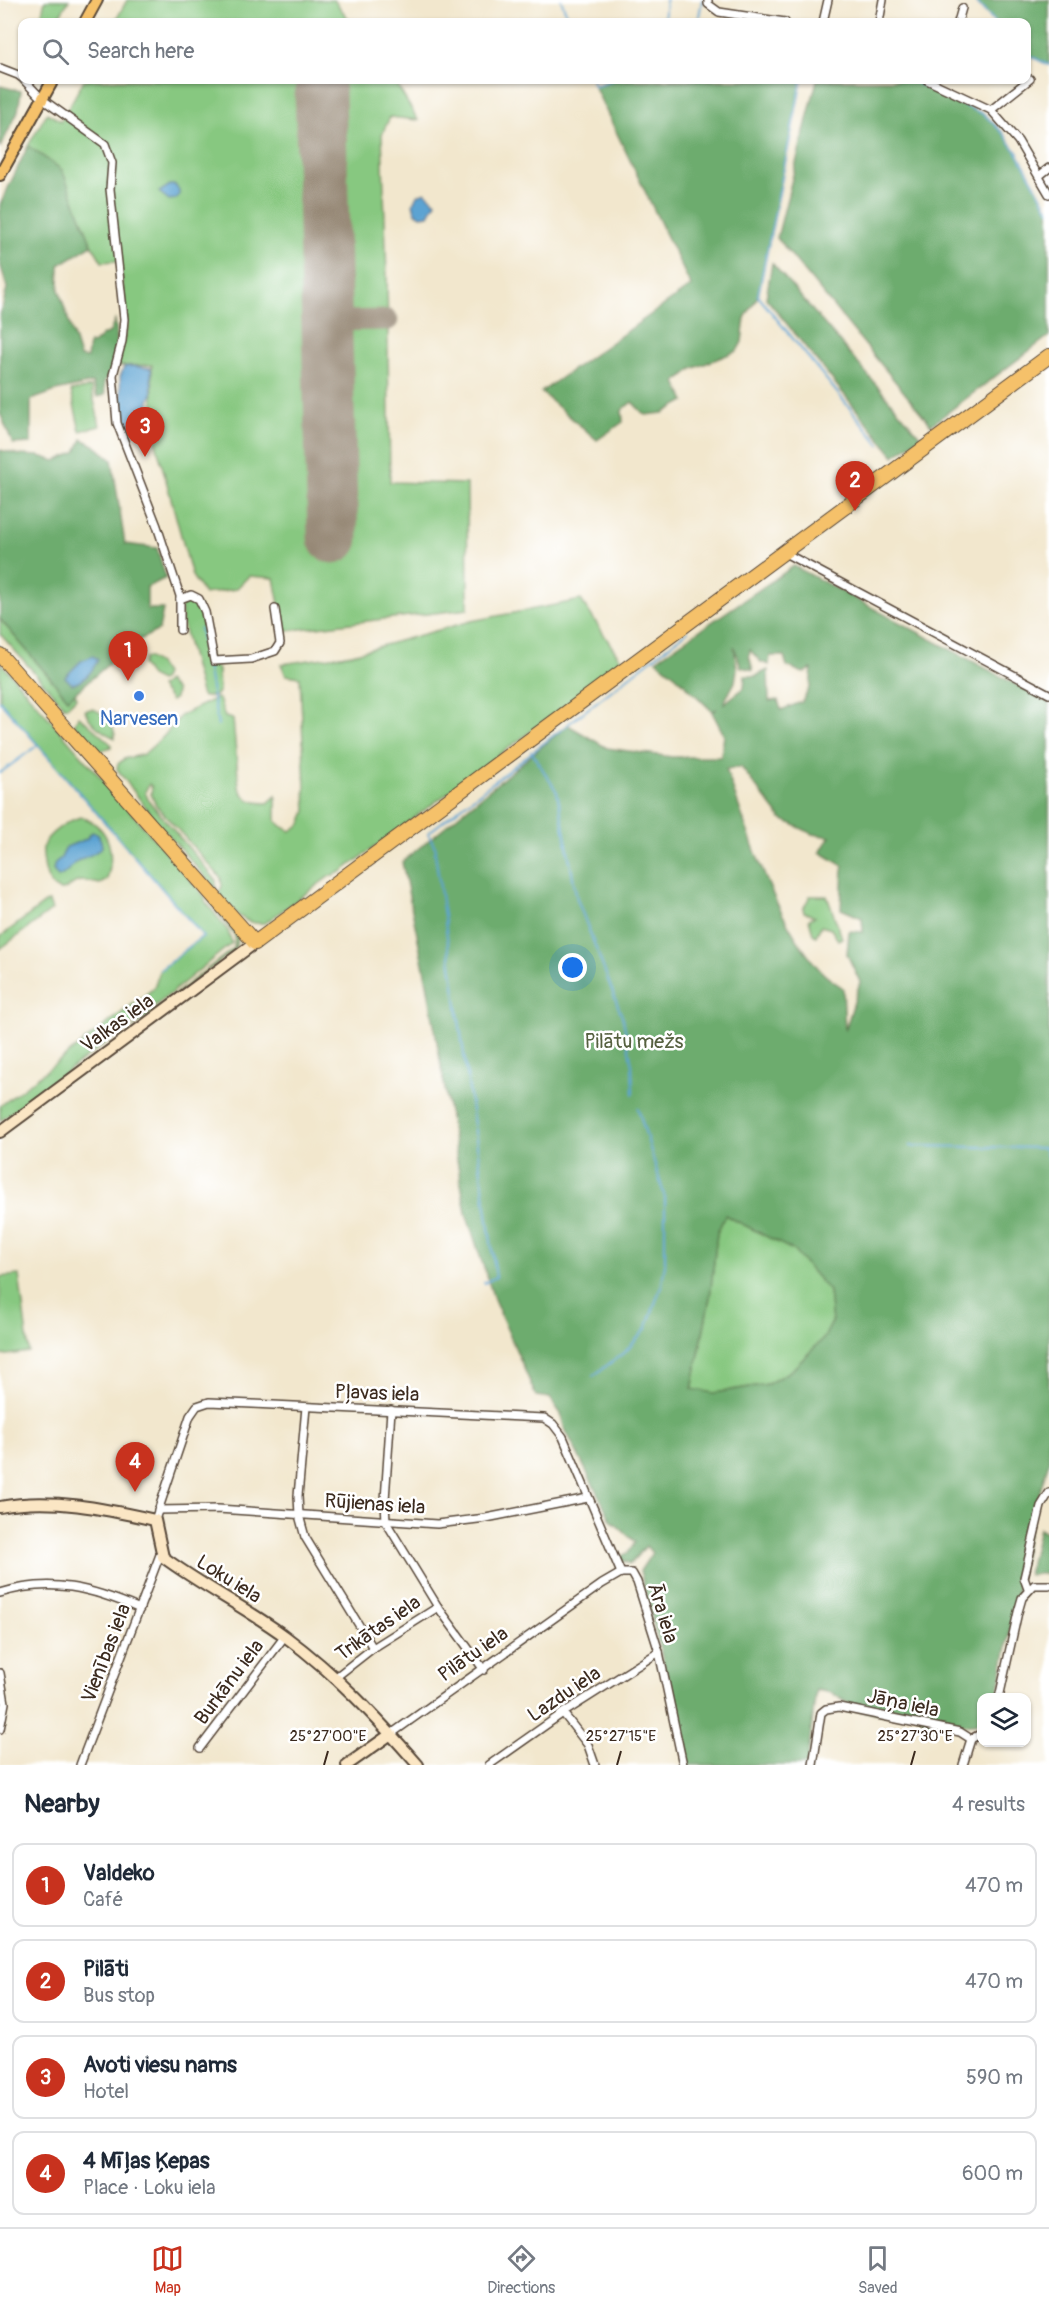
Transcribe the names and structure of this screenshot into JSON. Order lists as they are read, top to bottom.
{
  "streets": {
    "street": [
      "Valkas iela",
      "Pļavas iela",
      "Rūjienas iela",
      "Loku iela",
      "Āra iela",
      "Trikātas iela",
      "Vienības iela",
      "Pilātu iela",
      "Burkānu iela",
      "Lazdu iela",
      "Jāņa iela"
    ]
  },
  "crossings": [
    ["Pļavas iela", "Rūjienas iela"],
    ["Pļavas iela", "Āra iela"],
    ["Rūjienas iela", "Āra iela"],
    ["Loku iela", "Trikātas iela"],
    ["Loku iela", "Vienības iela"],
    ["Loku iela", "Pilātu iela"],
    ["Loku iela", "Burkānu iela"],
    ["Āra iela", "Pilātu iela"],
    ["Āra iela", "Lazdu iela"]
  ],
  "parks": ["Pilātu mežs"],
  "places": ["Narvesen"],
  "page": {
    "search": "Search here",
    "pins": [
      "3",
      "2",
      "1",
      "4"
    ],
    "heading": ["Nearby", "4 results"],
    "list": [
      {
        "mark": "1",
        "name": "Valdeko",
        "note": "Café",
        "value": "470 m"
      },
      {
        "mark": "2",
        "name": "Pilāti",
        "note": "Bus stop",
        "value": "470 m"
      },
      {
        "mark": "3",
        "name": "Avoti viesu nams",
        "note": "Hotel",
        "value": "590 m"
      },
      {
        "mark": "4",
        "name": "4 Mīļas Ķepas",
        "note": "Place · Loku iela",
        "value": "600 m"
      }
    ],
    "nav": ["Map", "Directions", "Saved"]
  },
  "coordinates": ["25°27'00\"E", "25°27'15\"E", "25°27'30\"E"]
}
